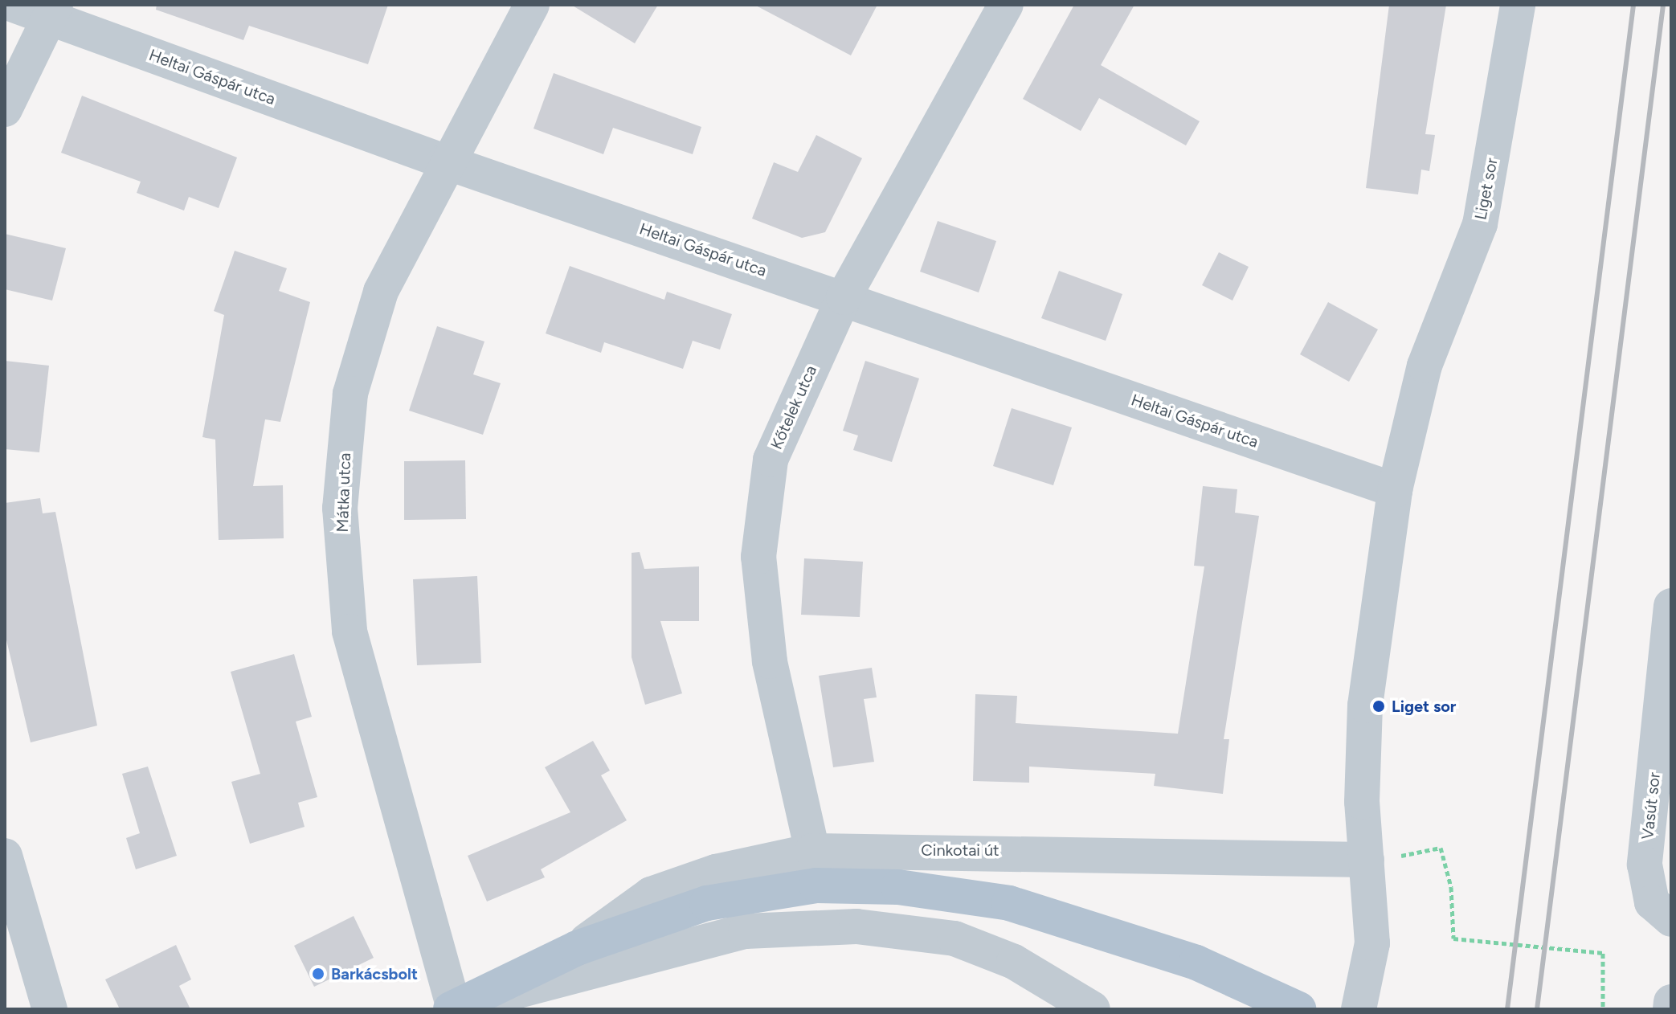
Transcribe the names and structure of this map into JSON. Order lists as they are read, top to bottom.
{
  "streets": {
    "main road": ["Cinkotai út"],
    "street": [
      "Heltai Gáspár utca",
      "Liget sor",
      "Kőtelek utca",
      "Mátka utca",
      "Vasút sor"
    ]
  },
  "crossings": [
    ["Heltai Gáspár utca", "Liget sor"],
    ["Heltai Gáspár utca", "Kőtelek utca"],
    ["Heltai Gáspár utca", "Mátka utca"],
    ["Liget sor", "Cinkotai út"],
    ["Kőtelek utca", "Cinkotai út"],
    ["Mátka utca", "Cinkotai út"]
  ],
  "places": ["Liget sor", "Barkácsbolt"]
}
